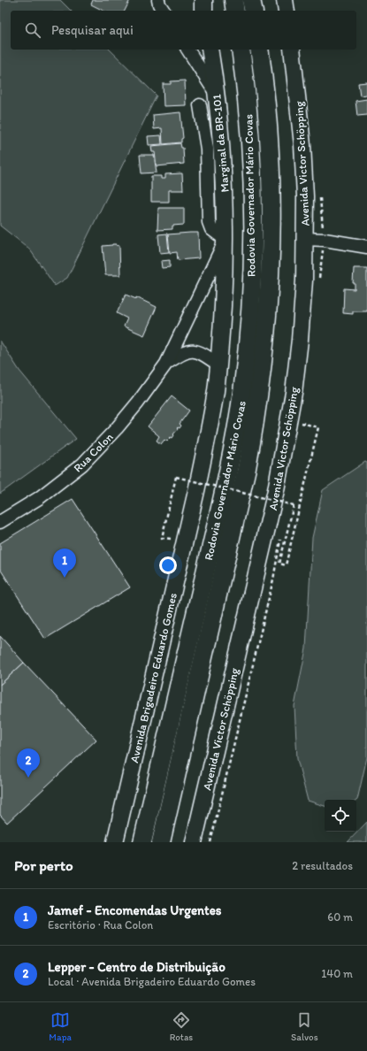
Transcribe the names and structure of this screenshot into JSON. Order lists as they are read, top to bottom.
{
  "streets": {
    "highway": ["Rodovia Governador Mário Covas"],
    "main road": ["Marginal da BR-101", "Avenida Victor Schöpping", "Avenida Brigadeiro Eduardo Gomes"],
    "street": ["Rua Colon"]
  },
  "crossings": [
    ["Marginal da BR-101", "Rua Colon"],
    ["Marginal da BR-101", "Avenida Brigadeiro Eduardo Gomes"],
    ["Rua Colon", "Avenida Brigadeiro Eduardo Gomes"]
  ],
  "page": {
    "search": "Pesquisar aqui",
    "pins": ["1", "2"],
    "heading": ["Por perto", "2 resultados"],
    "list": [
      {
        "mark": "1",
        "name": "Jamef - Encomendas Urgentes",
        "note": "Escritório · Rua Colon",
        "value": "60 m"
      },
      {
        "mark": "2",
        "name": "Lepper - Centro de Distribuição",
        "note": "Local · Avenida Brigadeiro Eduardo Gomes",
        "value": "140 m"
      }
    ],
    "nav": ["Mapa", "Rotas", "Salvos"]
  }
}
